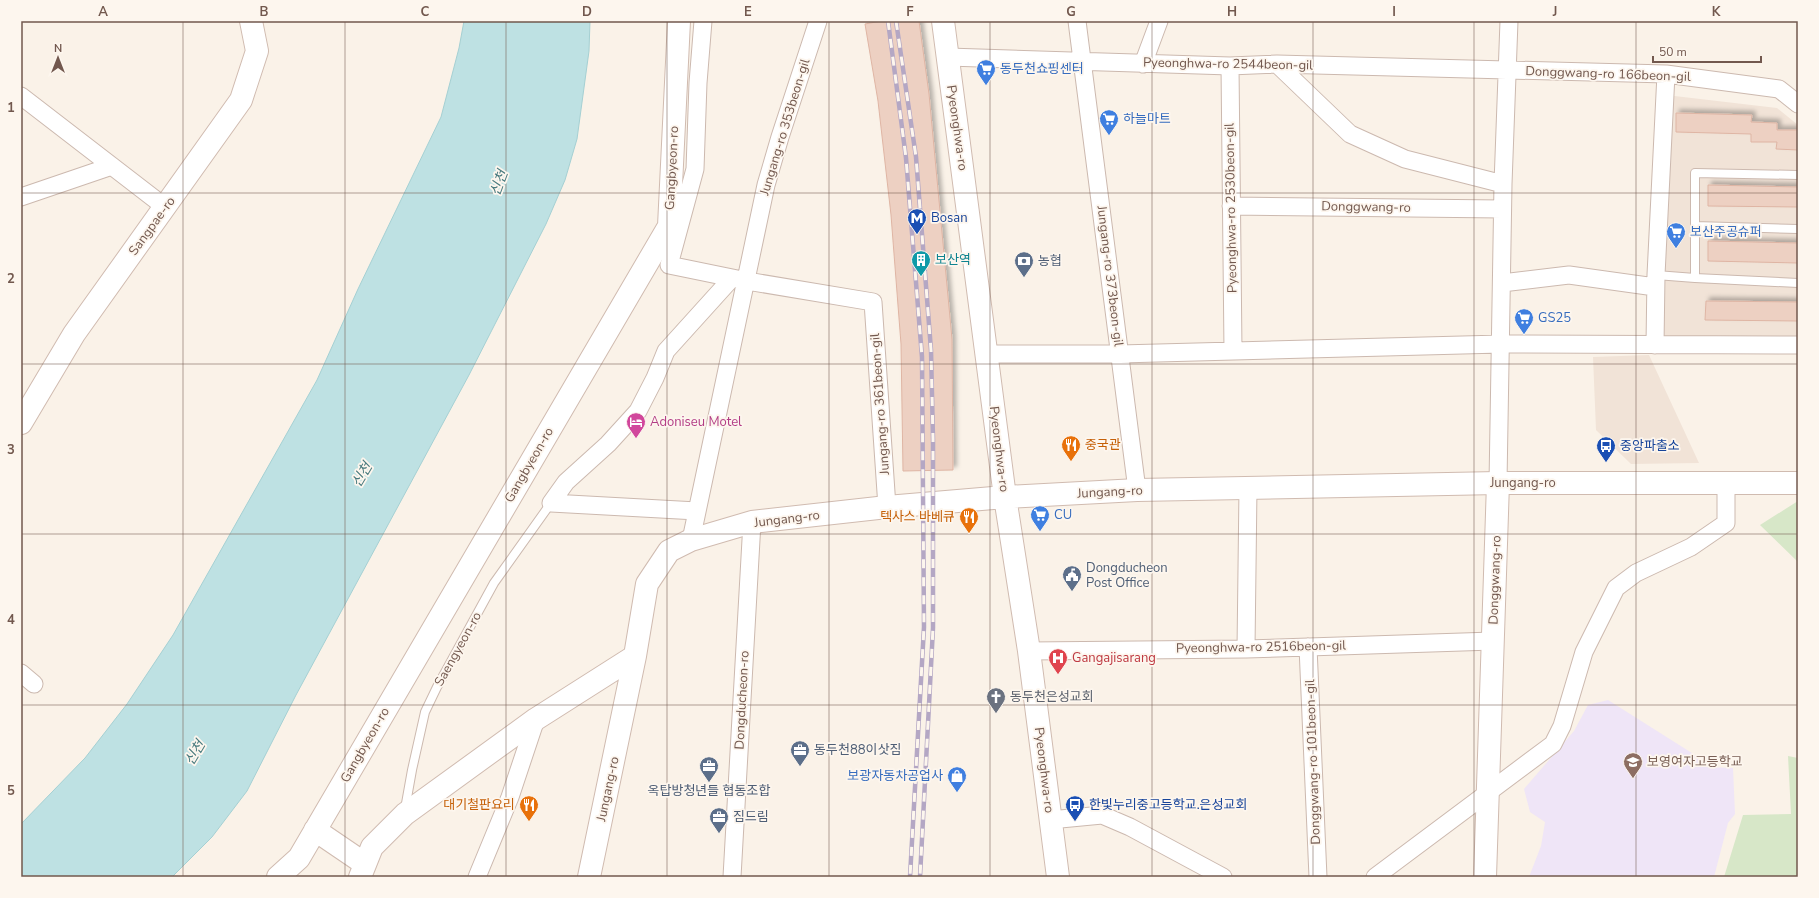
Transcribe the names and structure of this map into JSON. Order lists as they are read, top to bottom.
{
  "streets": {
    "main road": [
      "Pyeonghwa-ro",
      "Gangbyeon-ro",
      "Donggwang-ro",
      "Sangpae-ro",
      "Jungang-ro"
    ],
    "street": [
      "Pyeonghwa-ro 2544beon-gil",
      "Donggwang-ro 166beon-gil",
      "Jungang-ro 353beon-gil",
      "Pyeonghwa-ro 2530beon-gil",
      "Jungang-ro 373beon-gil",
      "Jungang-ro 361beon-gil",
      "Pyeonghwa-ro 2516beon-gil",
      "Dongducheon-ro",
      "Donggwang-ro 101beon-gil"
    ],
    "lane": ["Saengyeon-ro"]
  },
  "crossings": [
    ["Pyeonghwa-ro 2544beon-gil", "Donggwang-ro 166beon-gil"],
    ["Pyeonghwa-ro 2544beon-gil", "Pyeonghwa-ro"],
    ["Pyeonghwa-ro 2544beon-gil", "Donggwang-ro"],
    ["Pyeonghwa-ro 2544beon-gil", "Pyeonghwa-ro 2530beon-gil"],
    ["Pyeonghwa-ro 2544beon-gil", "Jungang-ro 373beon-gil"],
    ["Donggwang-ro 166beon-gil", "Donggwang-ro"],
    ["Jungang-ro 353beon-gil", "Jungang-ro 361beon-gil"],
    ["Jungang-ro 353beon-gil", "Jungang-ro"],
    ["Pyeonghwa-ro", "Jungang-ro"],
    ["Pyeonghwa-ro", "Pyeonghwa-ro 2516beon-gil"],
    ["Donggwang-ro", "Pyeonghwa-ro 2530beon-gil"],
    ["Donggwang-ro", "Jungang-ro"],
    ["Donggwang-ro", "Pyeonghwa-ro 2516beon-gil"],
    ["Jungang-ro 373beon-gil", "Jungang-ro"],
    ["Jungang-ro 361beon-gil", "Jungang-ro"],
    ["Jungang-ro", "Dongducheon-ro"],
    ["Pyeonghwa-ro 2516beon-gil", "Donggwang-ro 101beon-gil"]
  ],
  "water": ["신천"],
  "places": {
    "supermarket": [
      "동두천쇼핑센터",
      "하늘마트",
      "보산주공슈퍼",
      "GS25",
      "CU"
    ],
    "metro station": ["Bosan"],
    "building": ["보산역"],
    "bank": ["농협"],
    "hotel": ["Adoniseu Motel"],
    "restaurant": ["중국관", "텍사스 바베큐", "대기철판요리"],
    "bus stop": ["중앙파출소", "한빛누리중고등학교.은성교회"],
    "public building": ["Dongducheon Post Office"],
    "hospital": ["Gangajisarang"],
    "church": ["동두천은성교회"],
    "office": ["동두천88이삿짐", "옥탑방청년들 협동조합", "짐드림"],
    "school or university": ["보영여자고등학교"],
    "shop": ["보광자동차공업사"]
  },
  "scale_bar": "50 m",
  "north": "top",
  "grid": {
    "columns": [
      "A",
      "B",
      "C",
      "D",
      "E",
      "F",
      "G",
      "H",
      "I",
      "J",
      "K"
    ],
    "rows": [
      "1",
      "2",
      "3",
      "4",
      "5"
    ]
  }
}
